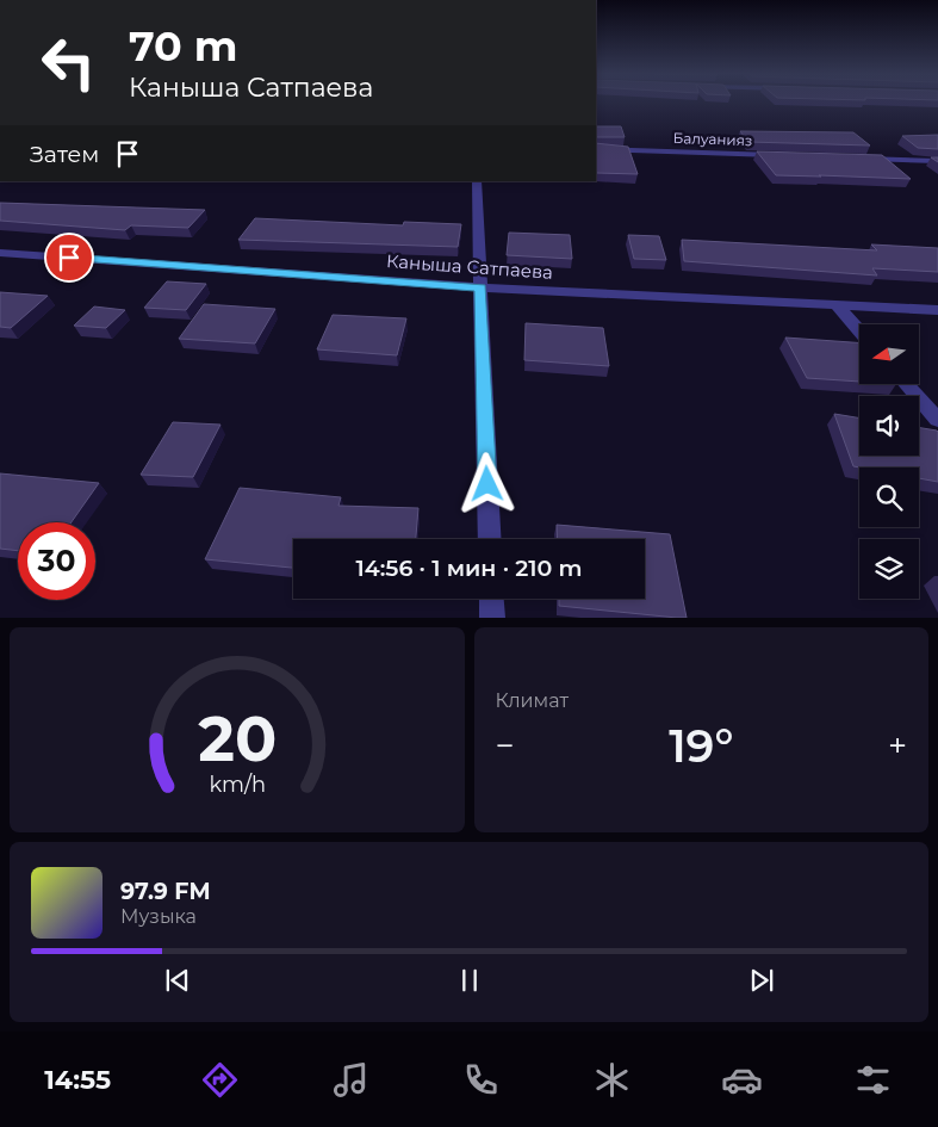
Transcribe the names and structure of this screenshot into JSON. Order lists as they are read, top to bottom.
{
  "streets": {
    "street": ["Балуанияз", "Каныша Сатпаева"]
  },
  "north": "left",
  "page": {
    "turn": ["70 m", "Каныша Сатпаева"],
    "then": "Затем",
    "limit": "30",
    "trip": "14:56 · 1 мин · 210 m",
    "tile": "Климат",
    "heat": ["−", "19°", "+"],
    "song": ["97.9 FM", "Музыка"],
    "tabs": "14:55",
    "gauge": ["20", "km/h"]
  }
}
